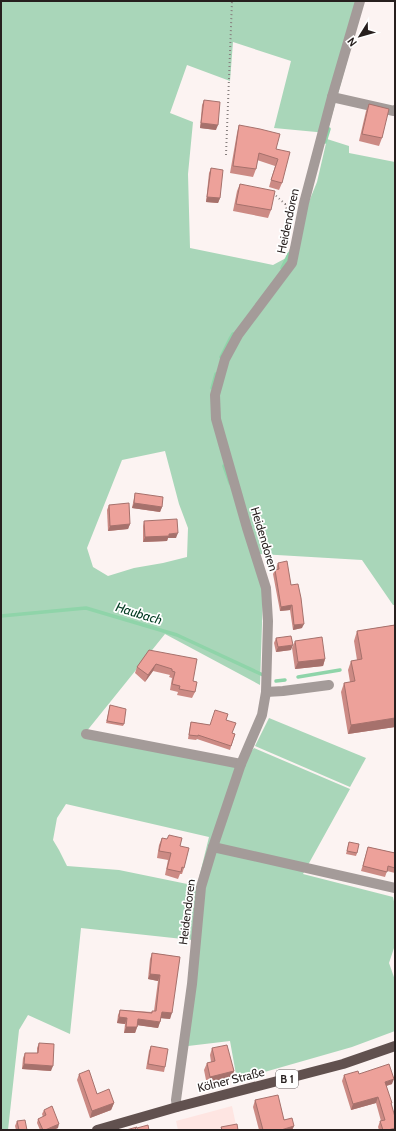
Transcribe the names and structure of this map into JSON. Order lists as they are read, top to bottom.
{
  "streets": {
    "main road": ["B 1", "Kölner Straße"],
    "street": ["Heidendoren"]
  },
  "crossings": [
    ["Heidendoren", "Kölner Straße"]
  ],
  "water": ["Haubach"],
  "north": "bottom left"
}
